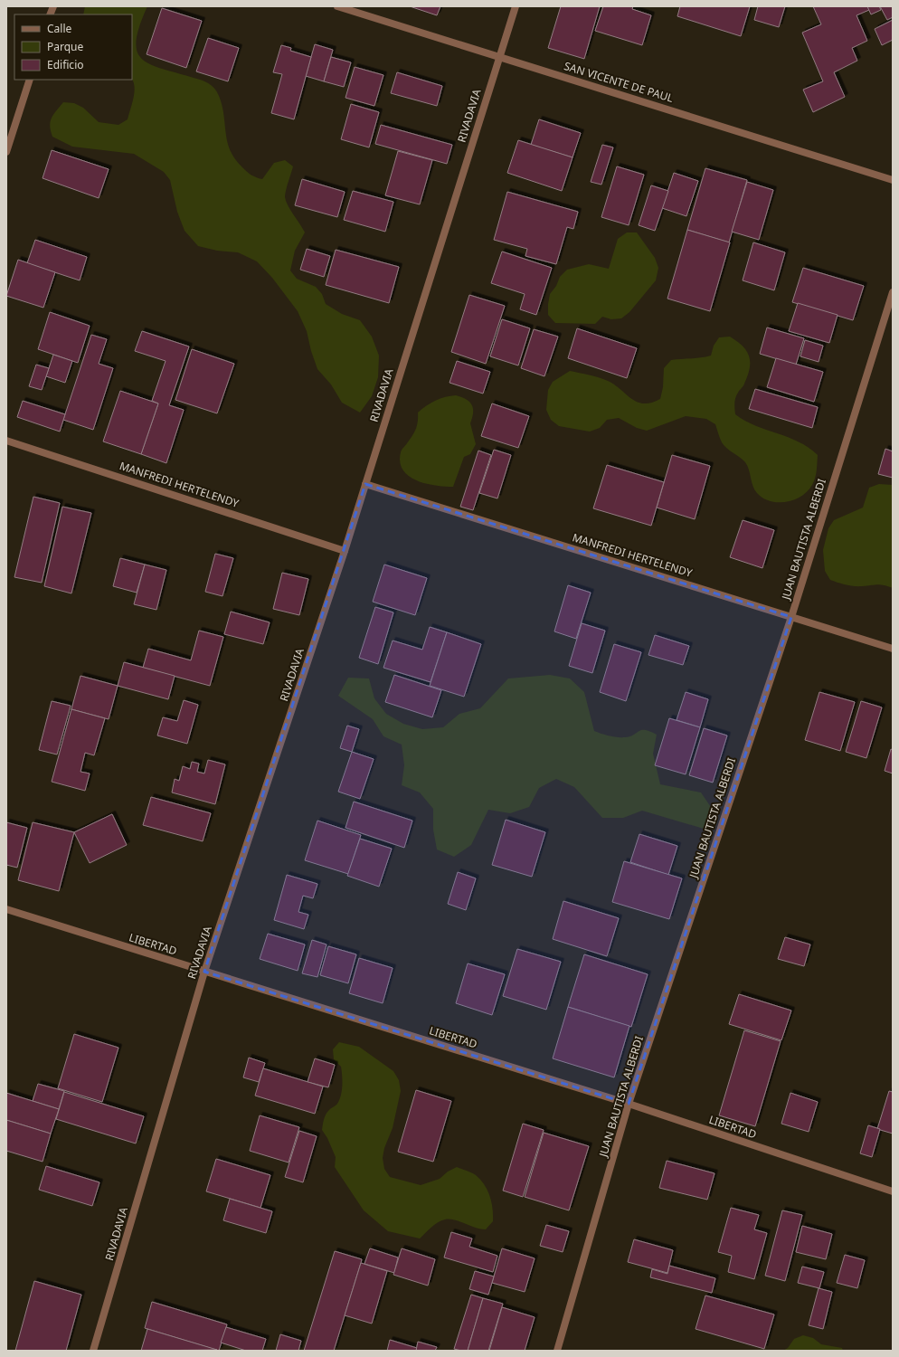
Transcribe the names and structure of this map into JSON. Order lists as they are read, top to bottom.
{
  "streets": {
    "street": [
      "SAN VICENTE DE PAUL",
      "RIVADAVIA",
      "MANFREDI HERTELENDY",
      "JUAN BAUTISTA ALBERDI",
      "LIBERTAD"
    ]
  },
  "crossings": [
    ["SAN VICENTE DE PAUL", "RIVADAVIA"],
    ["RIVADAVIA", "MANFREDI HERTELENDY"],
    ["RIVADAVIA", "LIBERTAD"],
    ["MANFREDI HERTELENDY", "JUAN BAUTISTA ALBERDI"],
    ["JUAN BAUTISTA ALBERDI", "LIBERTAD"]
  ],
  "legend": ["Calle", "Parque", "Edificio"]
}
